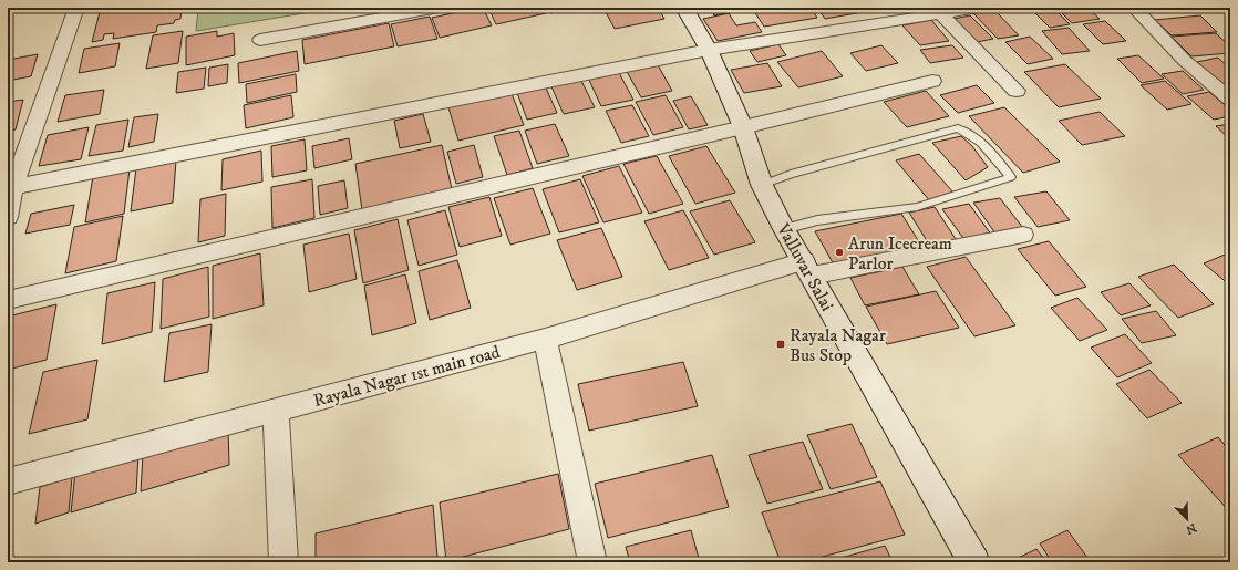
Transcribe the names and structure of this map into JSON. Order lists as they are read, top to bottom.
{
  "streets": {
    "main road": ["Valluvar Salai"],
    "street": ["Rayala Nagar 1st main road"]
  },
  "crossings": [
    ["Valluvar Salai", "Rayala Nagar 1st main road"]
  ],
  "places": {
    "other": ["Arun Icecream Parlor"],
    "transit": ["Rayala Nagar Bus Stop"]
  },
  "north": "bottom right"
}
